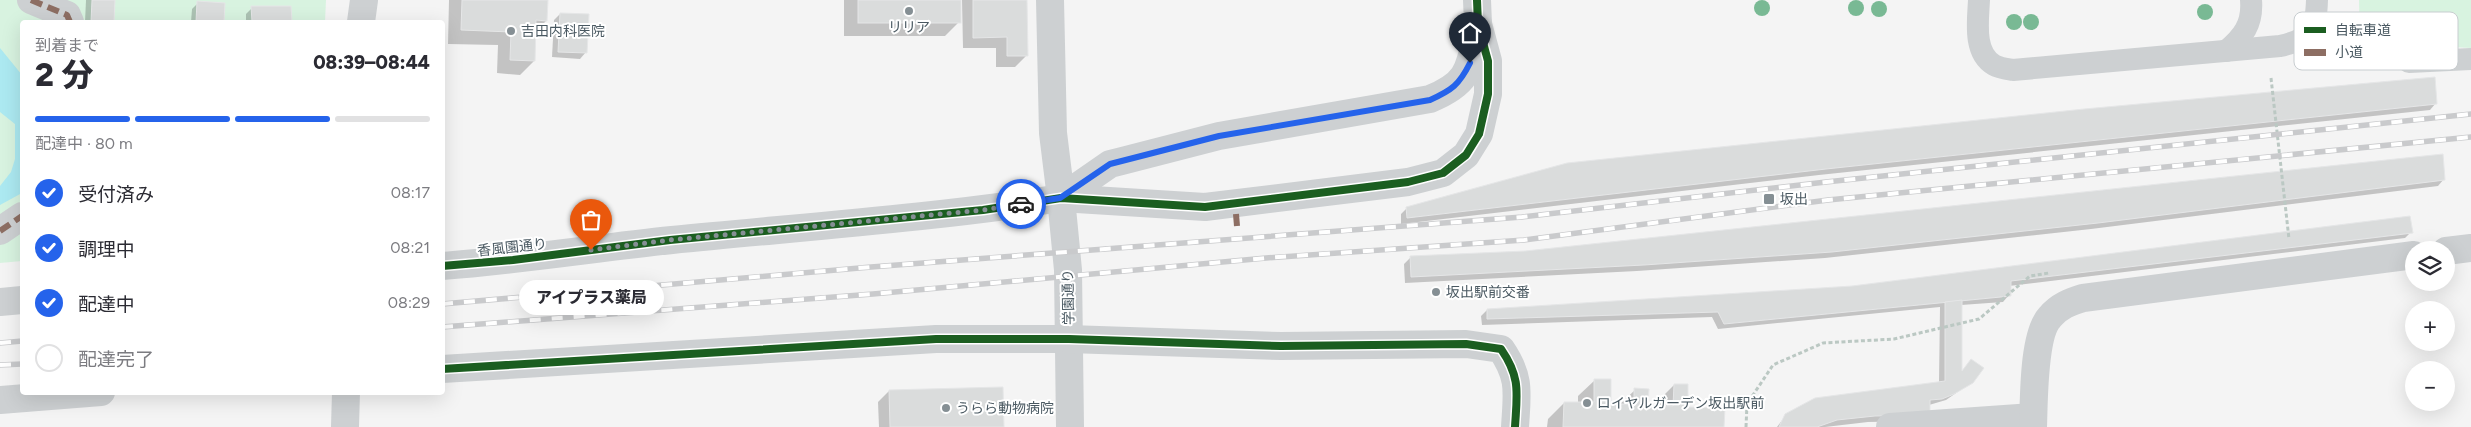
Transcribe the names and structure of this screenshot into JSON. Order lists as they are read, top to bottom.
{
  "streets": {
    "street": ["香風園通り", "学園通り"]
  },
  "crossings": [
    ["香風園通り", "学園通り"]
  ],
  "places": {
    "other": [
      "リリア",
      "吉田内科医院",
      "アイプラス薬局",
      "坂出駅前交番",
      "ロイヤルガーデン坂出駅前",
      "うらら動物病院"
    ],
    "transit": ["坂出"]
  },
  "legend": ["自転車道", "小道"],
  "page": {
    "heading": ["2 分", "到着まで", "08:39–08:44"],
    "bar": "配達中 · 80 m",
    "list": [
      ["受付済み", "08:17"],
      ["調理中", "08:21"],
      ["配達中", "08:29"],
      "配達完了"
    ],
    "map_buttons": ["+", "−"],
    "bubble": "アイプラス薬局"
  }
}
